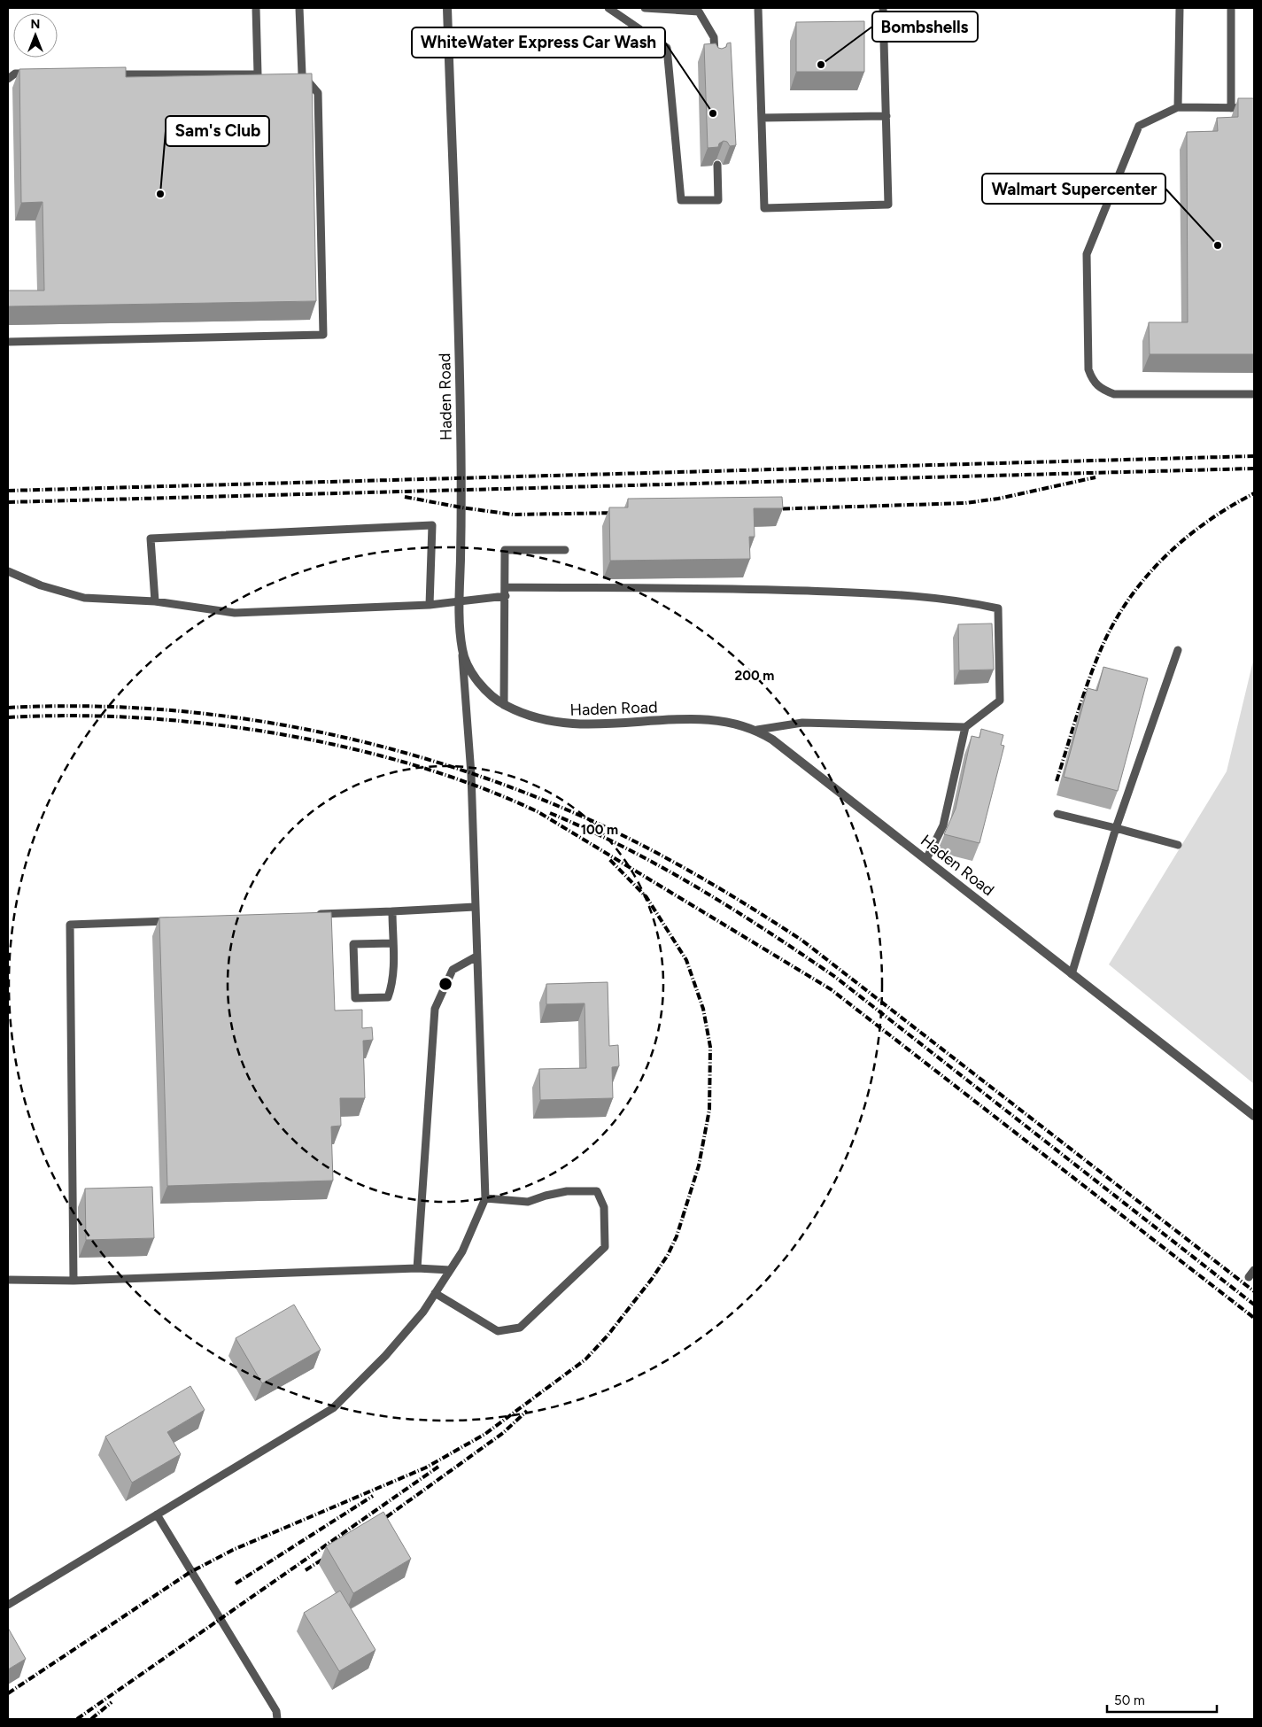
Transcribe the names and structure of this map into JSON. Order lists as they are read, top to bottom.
{
  "streets": {
    "street": ["Haden Road"]
  },
  "places": [
    "Bombshells",
    "WhiteWater Express Car Wash",
    "Sam's Club",
    "Walmart Supercenter"
  ],
  "scale_bar": "50 m",
  "north": "top",
  "rings": ["200 m", "100 m"]
}
